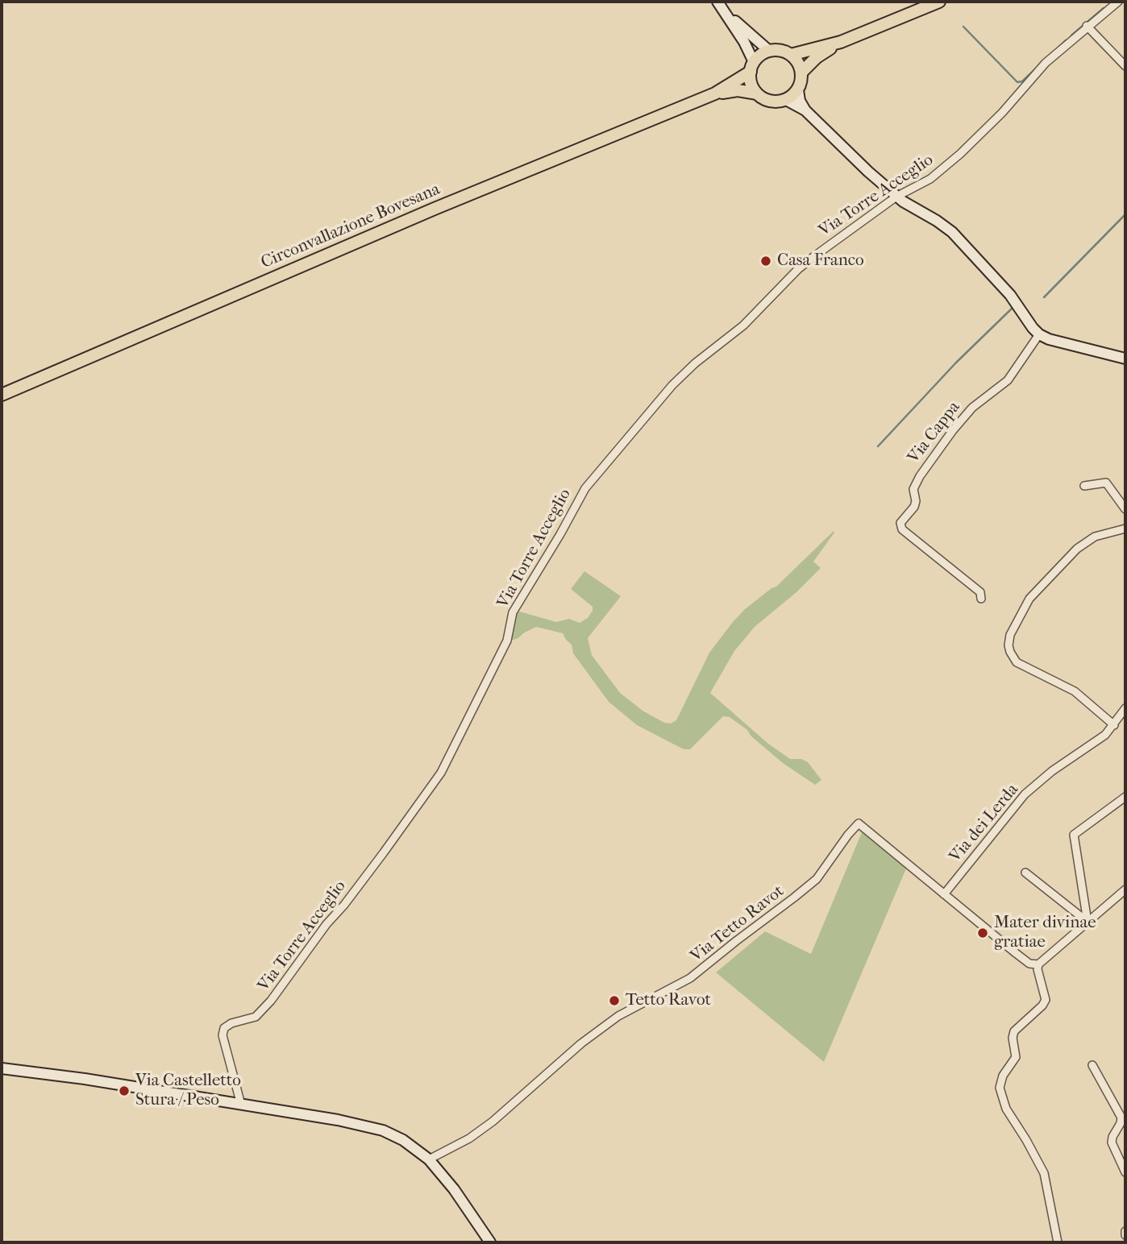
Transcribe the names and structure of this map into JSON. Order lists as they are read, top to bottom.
{
  "streets": {
    "main road": ["Circonvallazione Bovesana"],
    "street": [
      "Via Torre Acceglio",
      "Via Cappa",
      "Via dei Lerda",
      "Via Tetto Ravot"
    ]
  },
  "crossings": [
    ["Via dei Lerda", "Via Tetto Ravot"]
  ],
  "places": [
    "Casa Franco",
    "Mater divinae gratiae",
    "Tetto Ravot",
    "Via Castelletto Stura / Peso"
  ]
}
